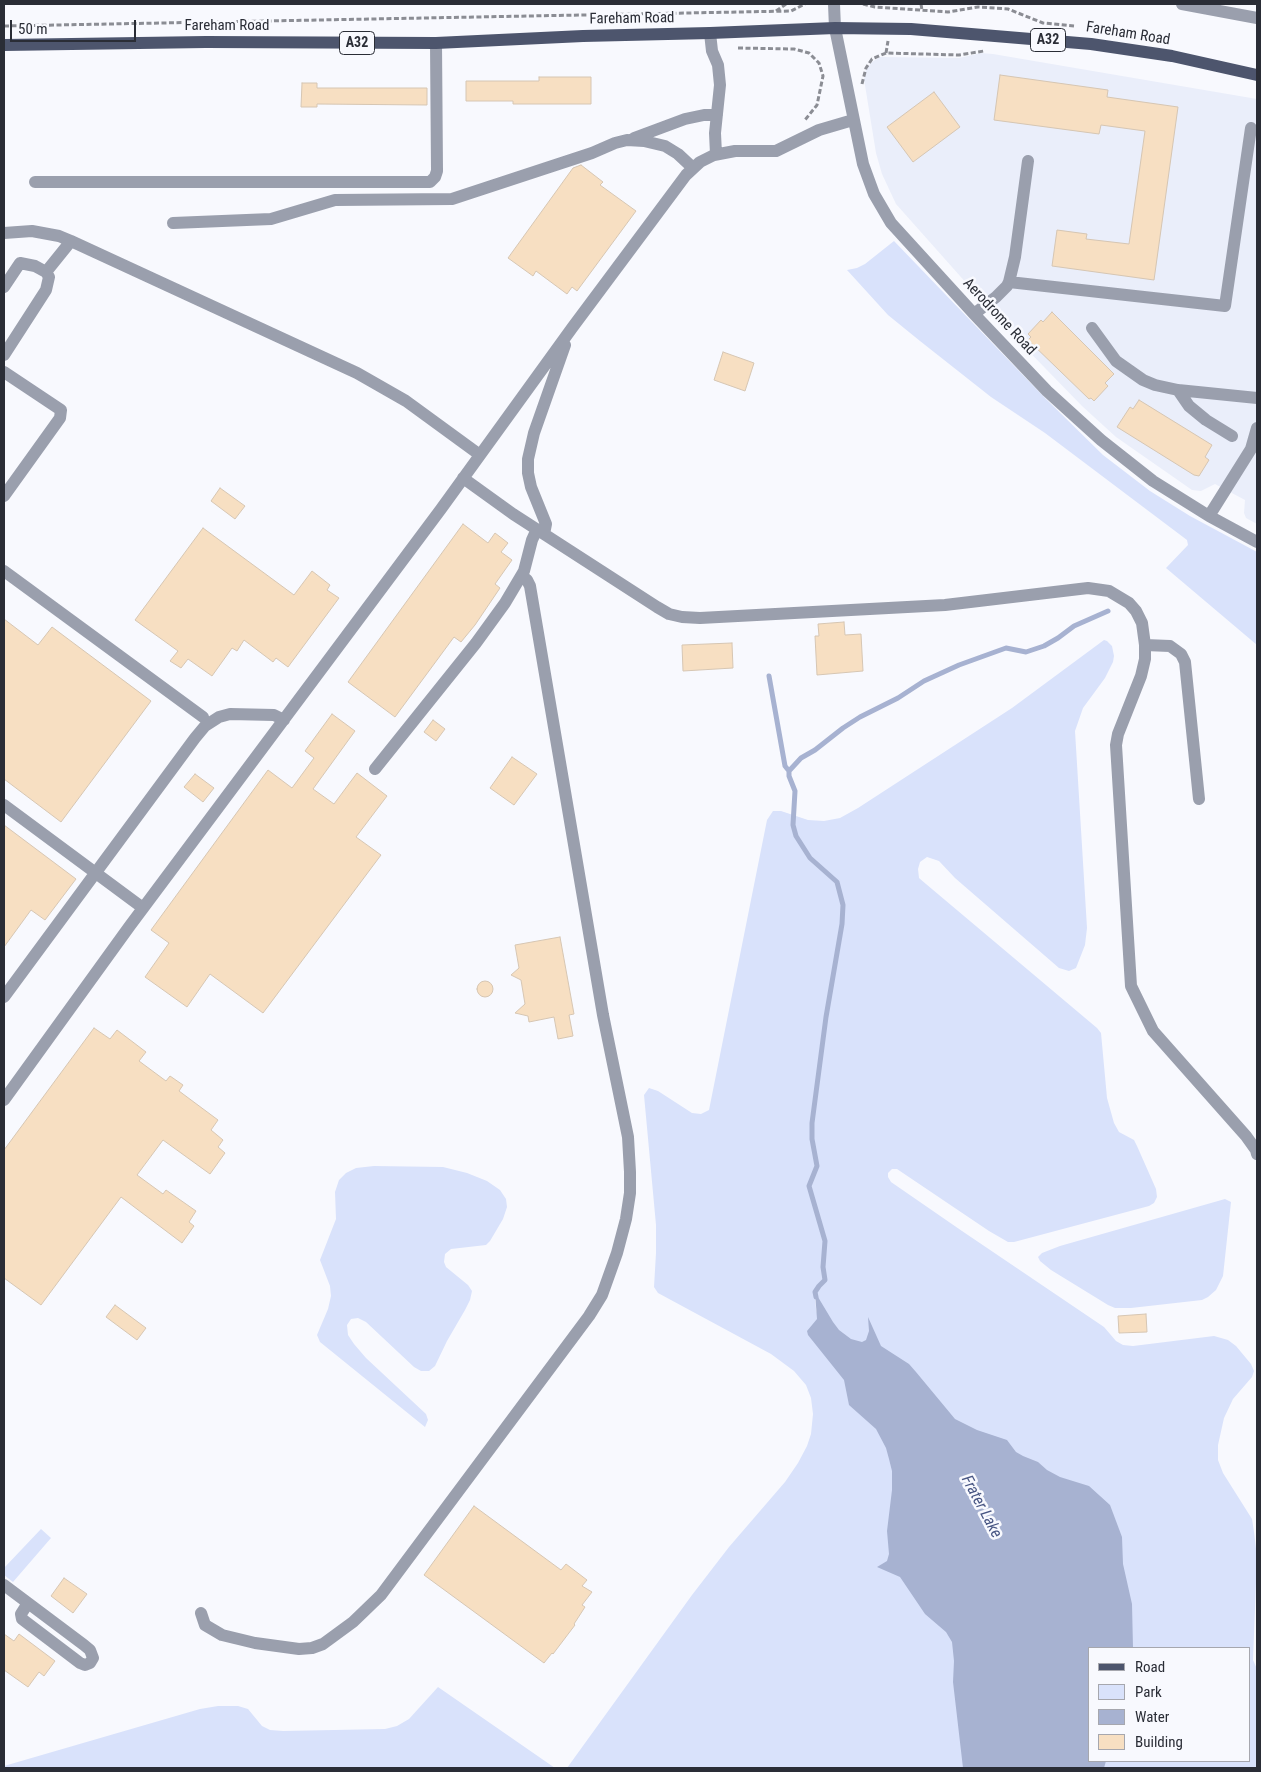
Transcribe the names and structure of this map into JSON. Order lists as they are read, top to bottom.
{
  "streets": {
    "main road": ["Fareham Road", "A32"],
    "street": ["Aerodrome Road"]
  },
  "crossings": [
    ["Fareham Road", "Aerodrome Road"]
  ],
  "water": ["Frater Lake"],
  "legend": [
    "Road",
    "Park",
    "Water",
    "Building"
  ],
  "scale_bar": "50 m"
}
